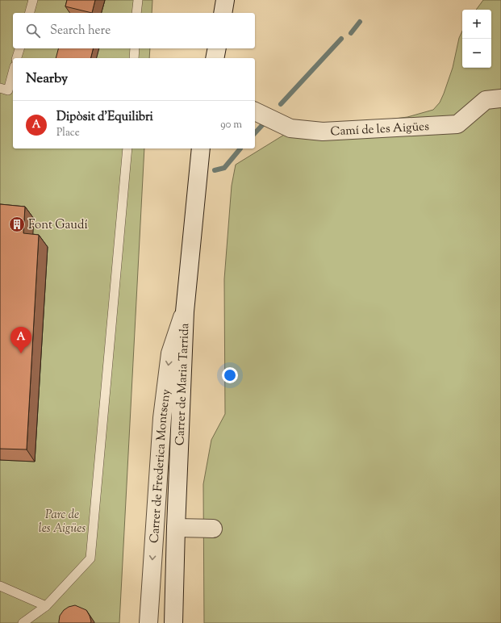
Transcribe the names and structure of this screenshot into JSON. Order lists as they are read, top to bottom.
{
  "streets": {
    "street": ["Camí de les Aigües", "Carrer de Maria Tarrida", "Carrer de Frederica Montseny"]
  },
  "crossings": [
    ["Carrer de Maria Tarrida", "Carrer de Frederica Montseny"]
  ],
  "one_way": ["Carrer de Frederica Montseny"],
  "parks": ["Parc de les Aigües"],
  "places": {
    "building": ["Font Gaudí"]
  },
  "page": {
    "map_buttons": ["+", "−"],
    "search": "Search here",
    "heading": "Nearby",
    "list": [
      {
        "mark": "A",
        "name": "Dipòsit d'Equilibri",
        "note": "Place",
        "value": "90 m"
      }
    ],
    "pins": "A"
  }
}
